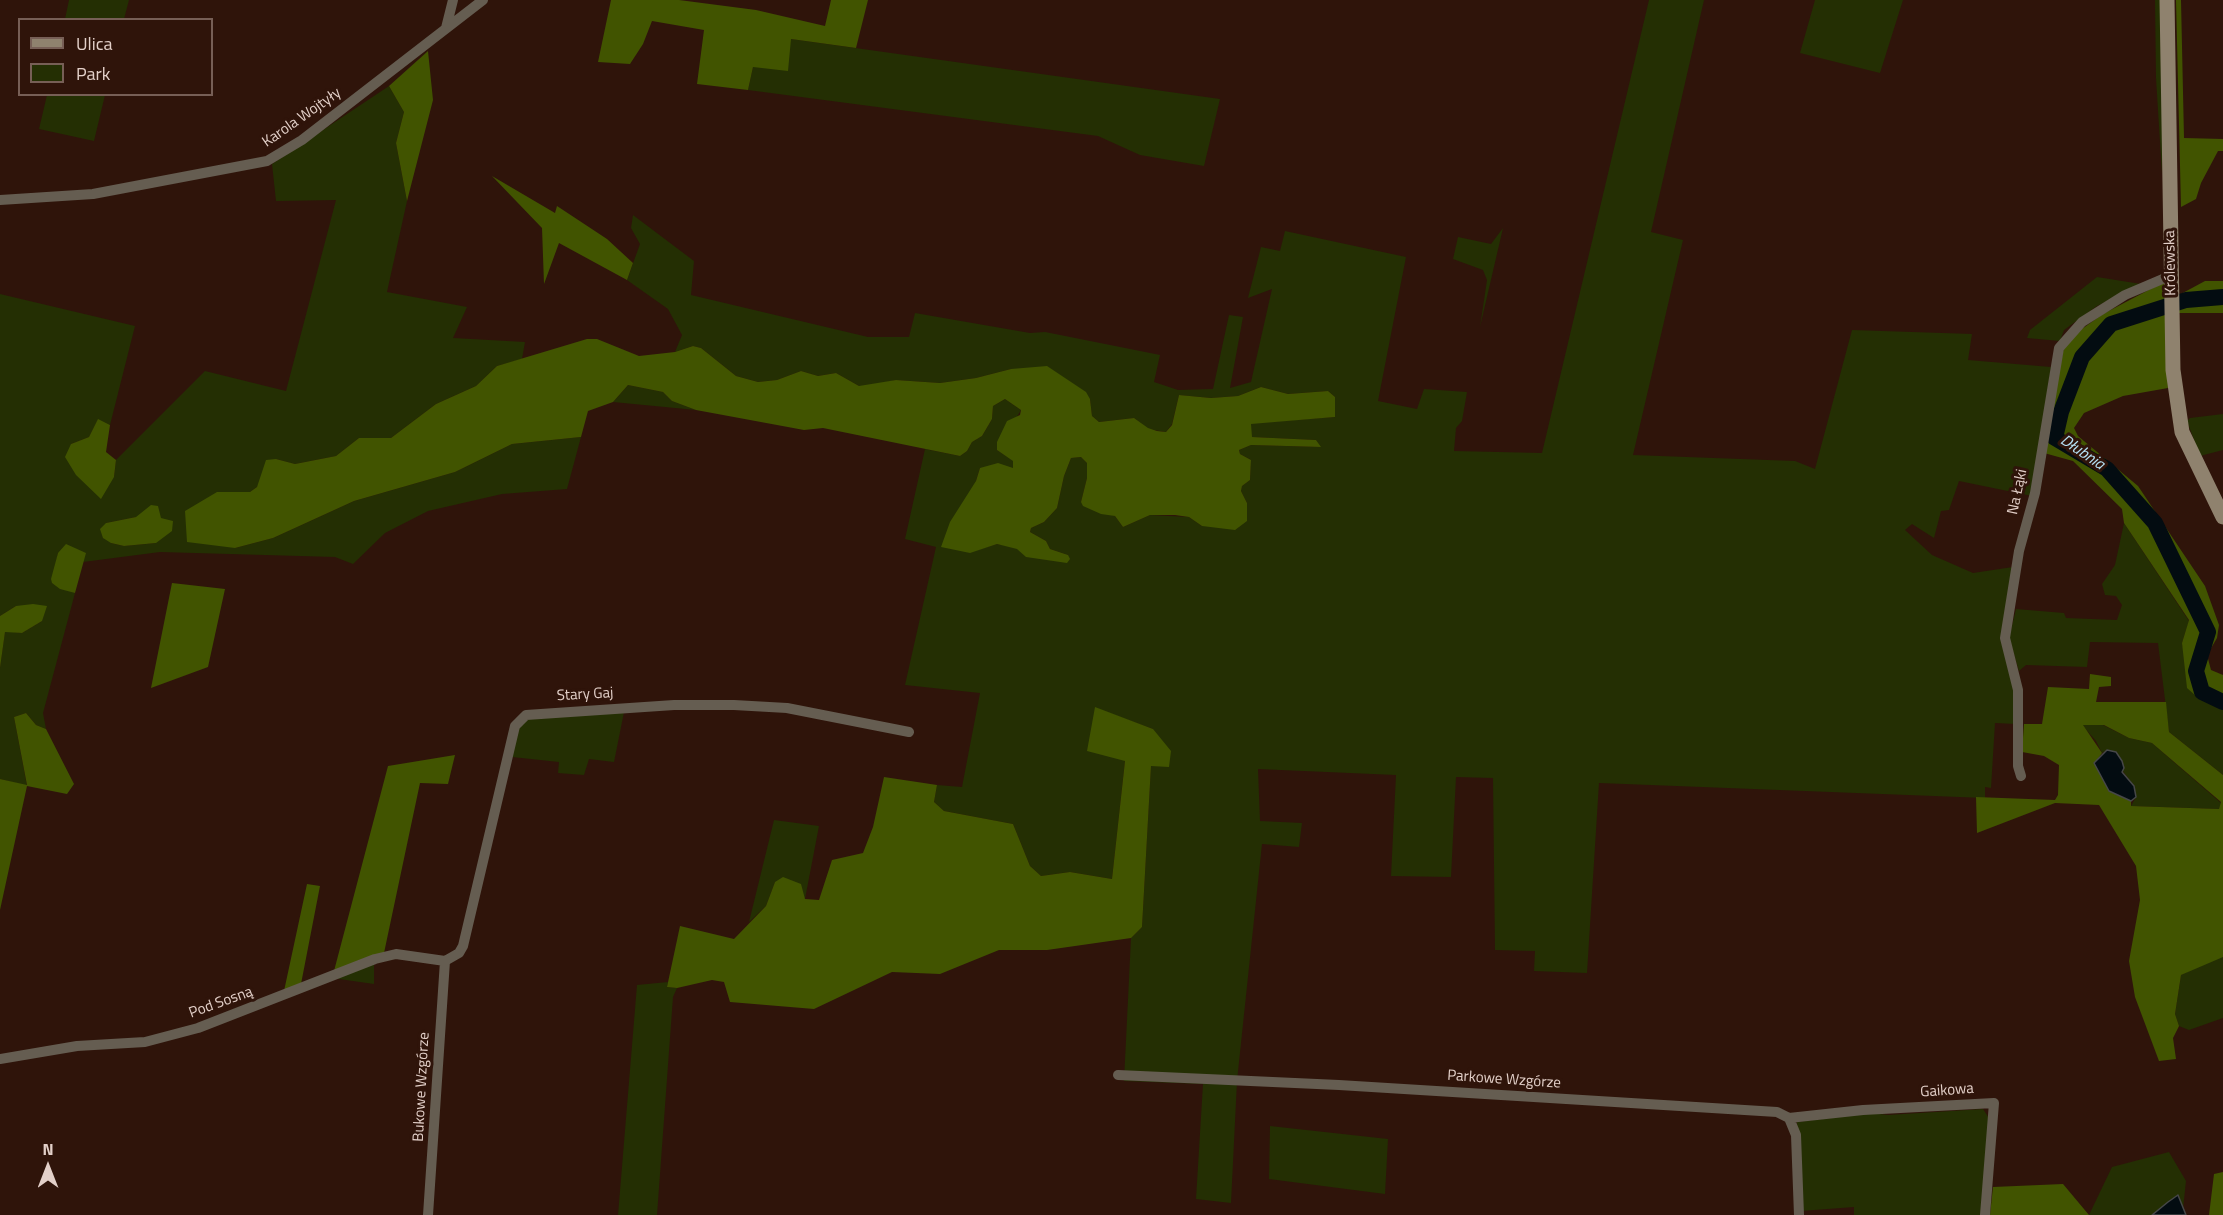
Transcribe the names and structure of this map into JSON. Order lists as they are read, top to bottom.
{
  "streets": {
    "street": [
      "Karola Wojtyły",
      "Królewska",
      "Na Łąki",
      "Stary Gaj",
      "Pod Sosną",
      "Parkowe Wzgórze",
      "Bukowe Wzgórze",
      "Gaikowa"
    ]
  },
  "crossings": [
    ["Królewska", "Na Łąki"],
    ["Stary Gaj", "Pod Sosną"],
    ["Stary Gaj", "Bukowe Wzgórze"],
    ["Pod Sosną", "Bukowe Wzgórze"],
    ["Parkowe Wzgórze", "Gaikowa"]
  ],
  "water": ["Dłubnia"],
  "legend": ["Ulica", "Park"],
  "north": "top"
}
